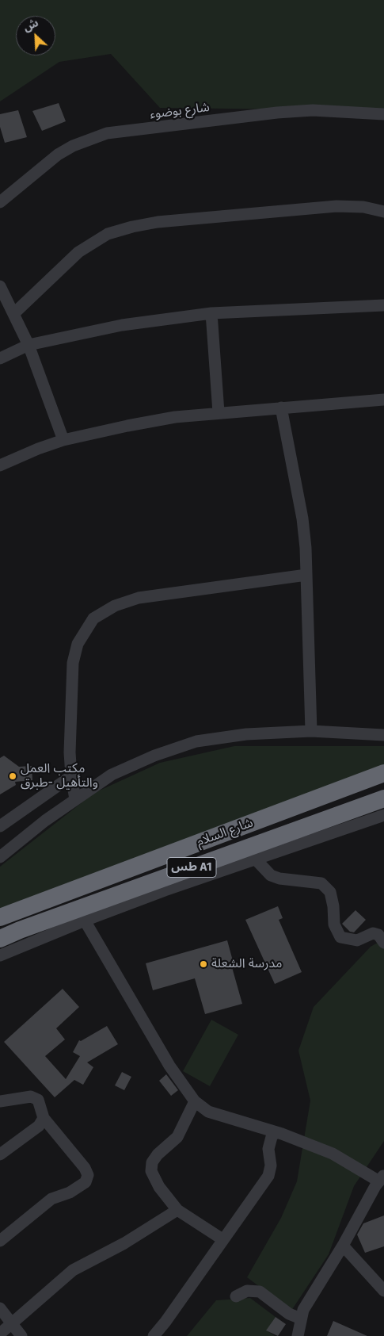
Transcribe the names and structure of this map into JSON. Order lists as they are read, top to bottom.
{
  "streets": {
    "highway": ["شارع السلام", "طس A1"],
    "street": ["شارع بوضوء"]
  },
  "places": ["مكتب العمل والتأهيل -طبرق", "مدرسة الشعلة"],
  "north": "top left"
}
